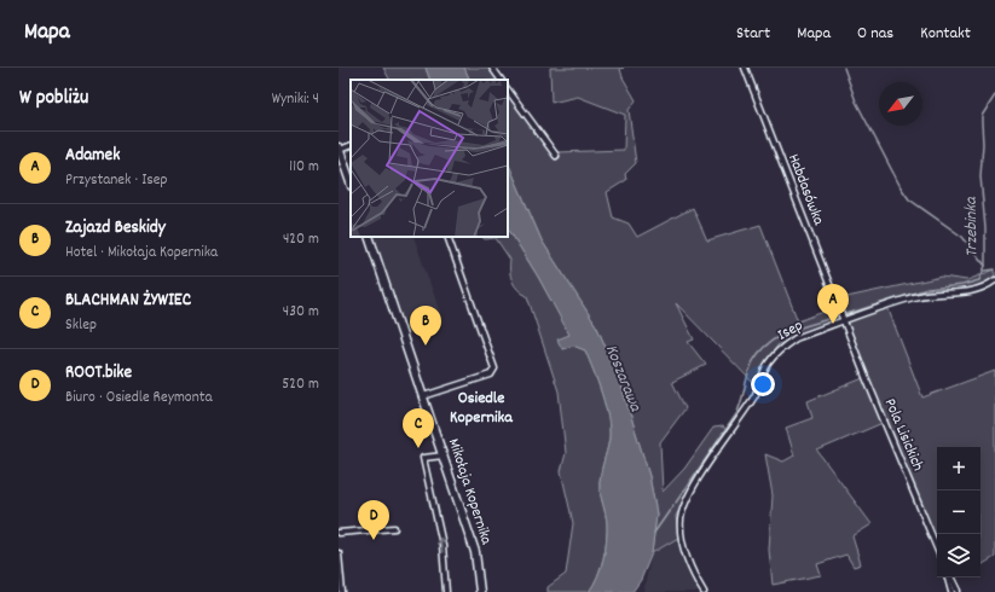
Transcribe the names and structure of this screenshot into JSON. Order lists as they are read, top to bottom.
{
  "streets": {
    "main road": ["Mikołaja Kopernika"],
    "street": ["Habdasówka", "Isep", "Pola Lisickich"]
  },
  "crossings": [
    ["Habdasówka", "Isep"],
    ["Habdasówka", "Pola Lisickich"],
    ["Isep", "Pola Lisickich"]
  ],
  "districts": ["Osiedle Kopernika"],
  "water": ["Trzebinka", "Koszarawa"],
  "north": "bottom left",
  "page": {
    "header": "Mapa",
    "nav": [
      "Start",
      "Mapa",
      "O nas",
      "Kontakt"
    ],
    "heading": ["W pobliżu", "Wyniki: 4"],
    "list": [
      {
        "mark": "A",
        "name": "Adamek",
        "note": "Przystanek · Isep",
        "value": "110 m"
      },
      {
        "mark": "B",
        "name": "Zajazd Beskidy",
        "note": "Hotel · Mikołaja Kopernika",
        "value": "420 m"
      },
      {
        "mark": "C",
        "name": "BLACHMAN ŻYWIEC",
        "note": "Sklep",
        "value": "430 m"
      },
      {
        "mark": "D",
        "name": "ROOT.bike",
        "note": "Biuro · Osiedle Reymonta",
        "value": "520 m"
      }
    ],
    "pins": [
      "A",
      "B",
      "C",
      "D"
    ],
    "map_buttons": ["+", "−"]
  }
}
